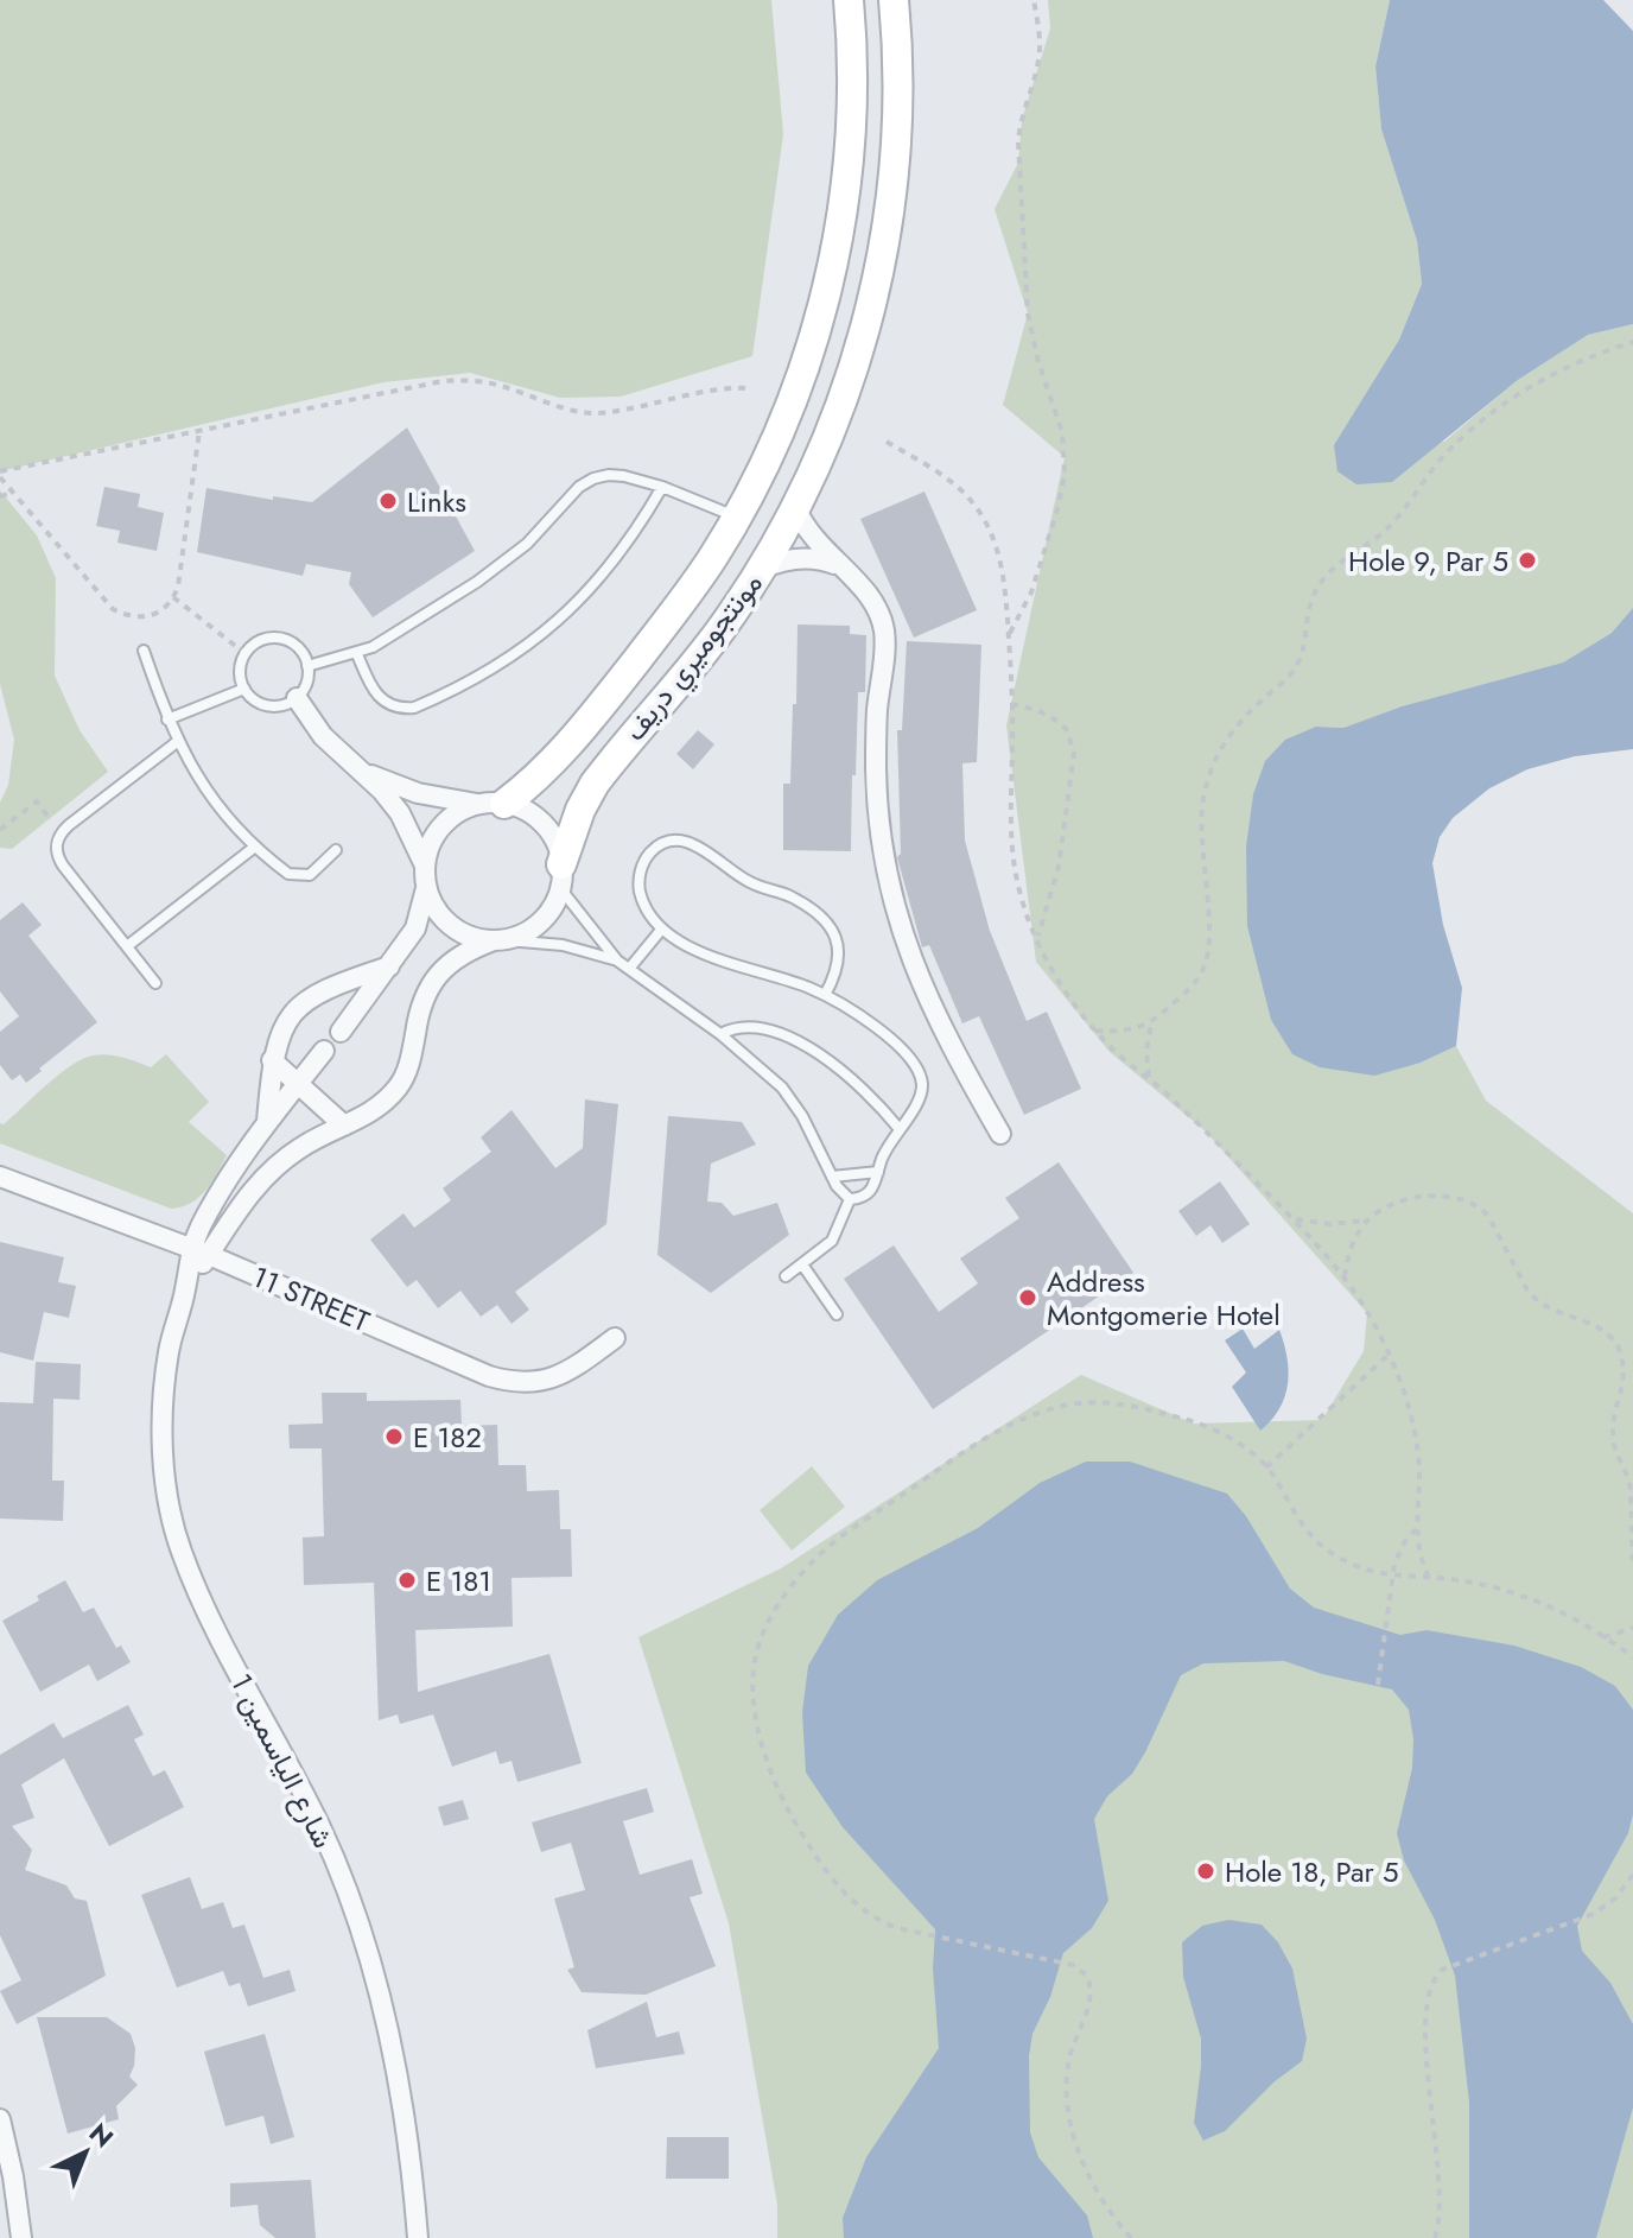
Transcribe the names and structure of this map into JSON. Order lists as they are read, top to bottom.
{
  "streets": {
    "street": ["مونتجوميري دريف", "11 STREET", "شارع الياسمين 1"]
  },
  "crossings": [
    ["11 STREET", "شارع الياسمين 1"]
  ],
  "places": [
    "Links",
    "Hole 9, Par 5",
    "Address Montgomerie Hotel",
    "E 182",
    "E 181",
    "Hole 18, Par 5"
  ],
  "north": "top right"
}
